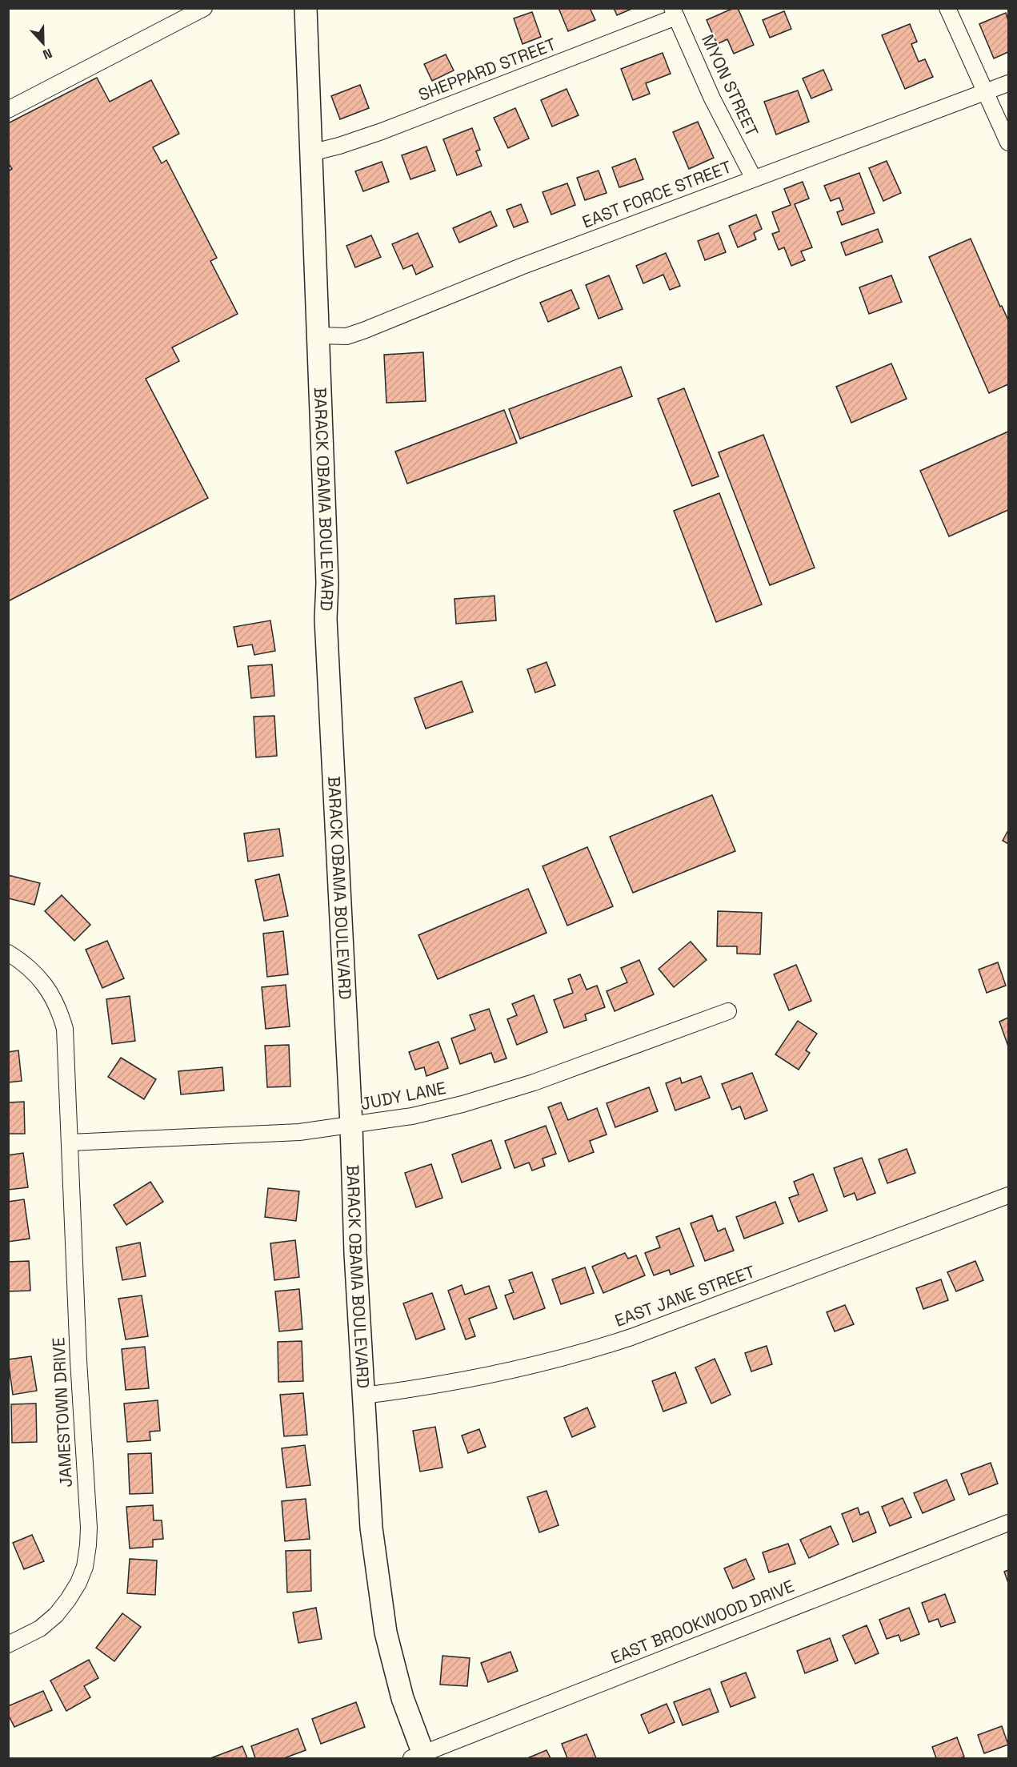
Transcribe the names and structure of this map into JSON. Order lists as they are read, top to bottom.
{
  "streets": {
    "main road": ["BARACK OBAMA BOULEVARD"],
    "street": [
      "SHEPPARD STREET",
      "MYON STREET",
      "EAST FORCE STREET",
      "JUDY LANE",
      "EAST JANE STREET",
      "JAMESTOWN DRIVE",
      "EAST BROOKWOOD DRIVE"
    ]
  },
  "crossings": [
    ["SHEPPARD STREET", "MYON STREET"],
    ["SHEPPARD STREET", "BARACK OBAMA BOULEVARD"],
    ["MYON STREET", "EAST FORCE STREET"],
    ["EAST FORCE STREET", "BARACK OBAMA BOULEVARD"],
    ["BARACK OBAMA BOULEVARD", "JUDY LANE"],
    ["BARACK OBAMA BOULEVARD", "EAST JANE STREET"],
    ["BARACK OBAMA BOULEVARD", "EAST BROOKWOOD DRIVE"],
    ["JUDY LANE", "JAMESTOWN DRIVE"]
  ],
  "north": "bottom"
}
